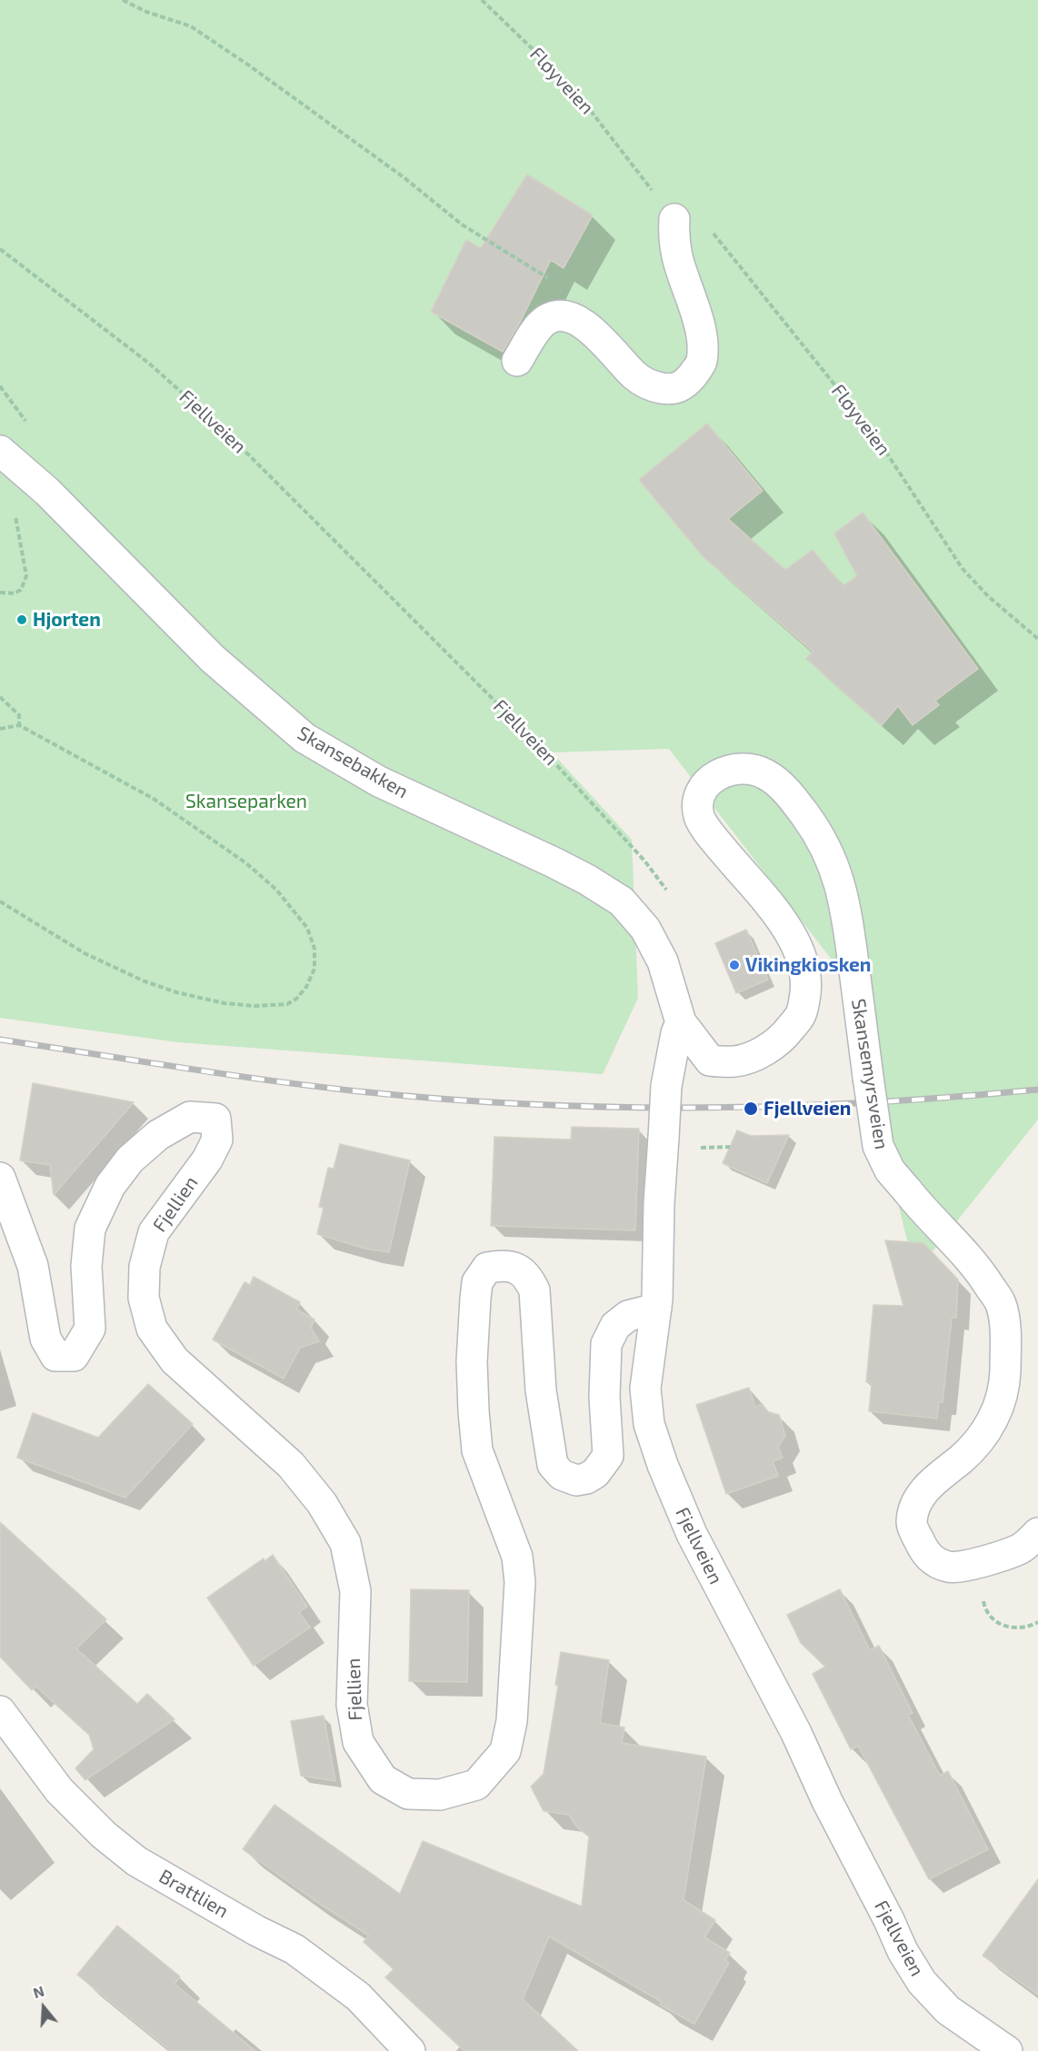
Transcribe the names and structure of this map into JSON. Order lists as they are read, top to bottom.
{
  "streets": {
    "street": [
      "Fjellveien",
      "Skansebakken",
      "Skansemyrsveien",
      "Fjellien",
      "Brattlien"
    ],
    "path": ["Fløyveien"]
  },
  "crossings": [
    ["Fjellveien", "Skansebakken"],
    ["Fjellveien", "Skansemyrsveien"],
    ["Fjellveien", "Fjellien"],
    ["Skansebakken", "Skansemyrsveien"]
  ],
  "parks": ["Skanseparken"],
  "places": ["Hjorten", "Vikingkiosken", "Fjellveien"],
  "north": "top"
}
